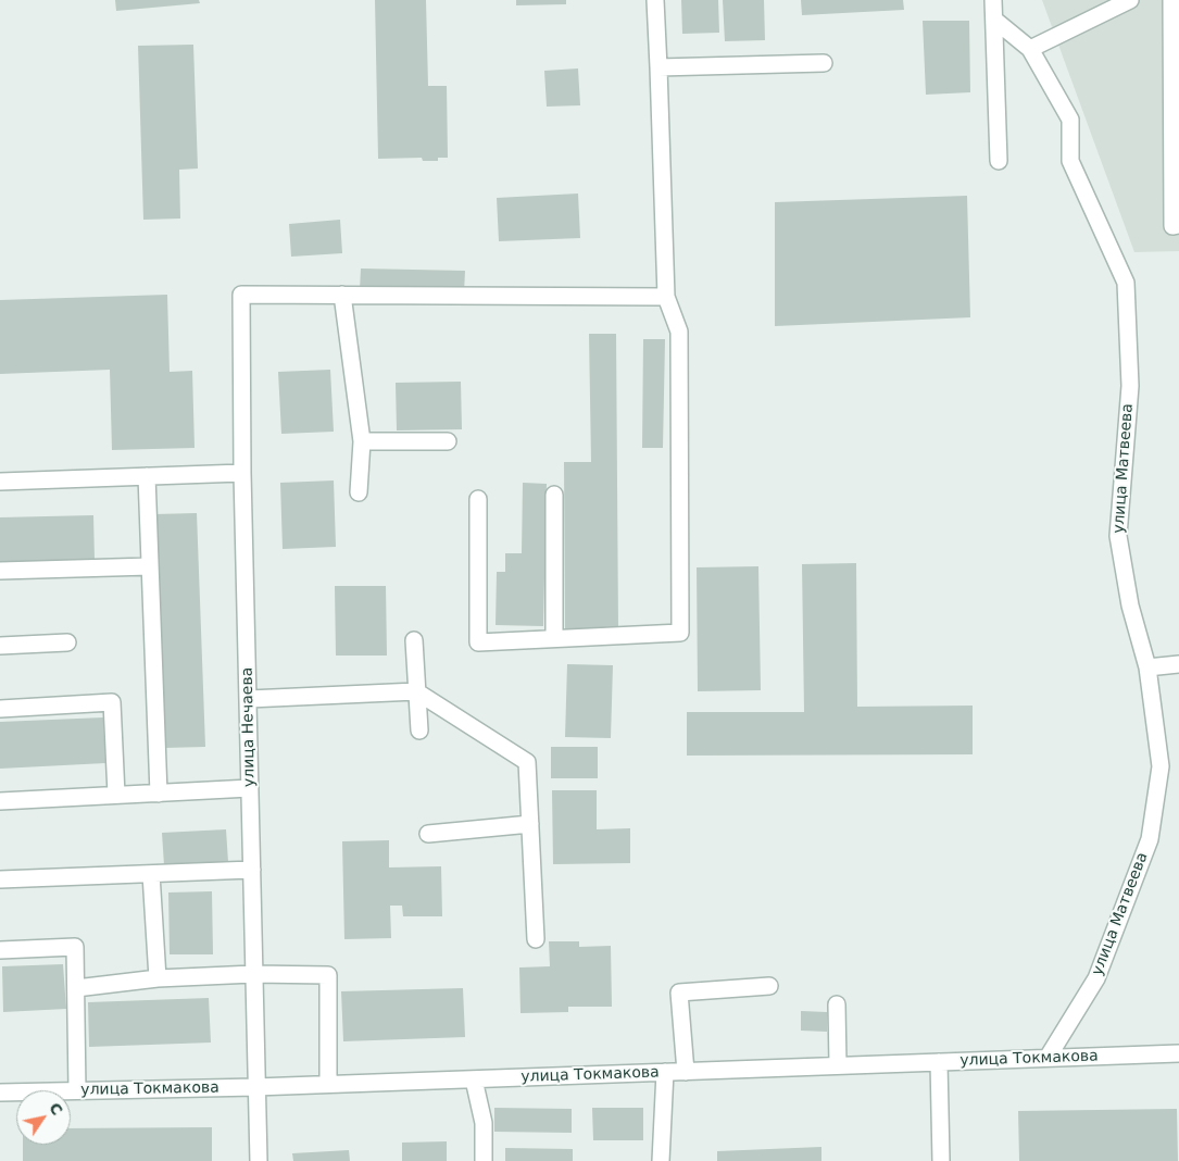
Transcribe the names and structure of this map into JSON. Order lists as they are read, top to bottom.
{
  "streets": {
    "street": ["улица Матвеева", "улица Нечаева", "улица Токмакова"]
  },
  "crossings": [
    ["улица Матвеева", "улица Токмакова"],
    ["улица Нечаева", "улица Токмакова"]
  ],
  "north": "top right"
}
